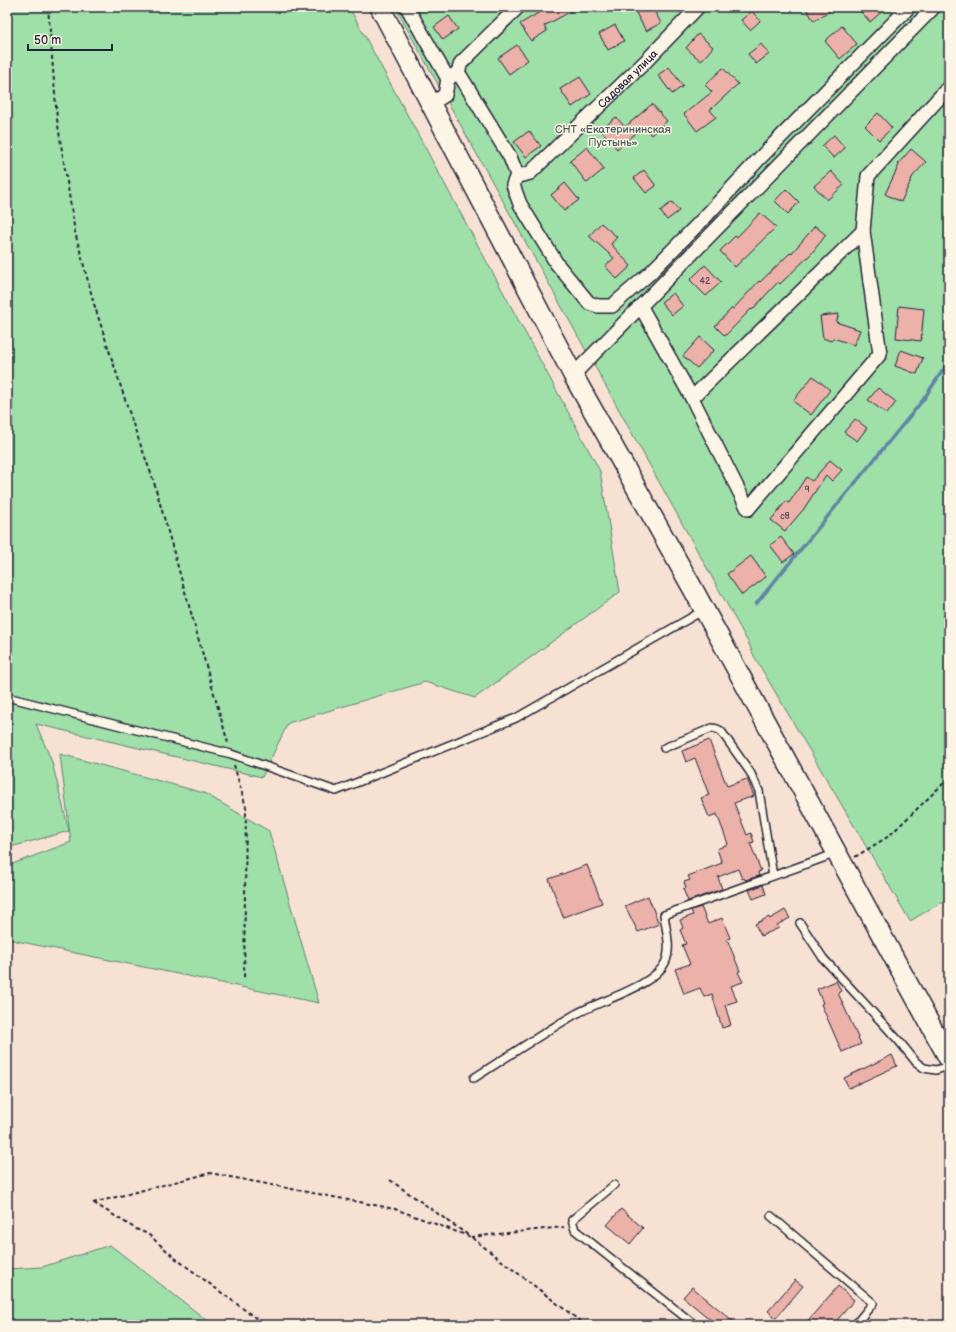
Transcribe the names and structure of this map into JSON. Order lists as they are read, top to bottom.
{
  "streets": {
    "street": ["Садовая улица"]
  },
  "parks": ["СНТ «Екатерининская Пустынь»"],
  "house_numbers": ["42", "9", "с8"],
  "scale_bar": "50 m"
}
